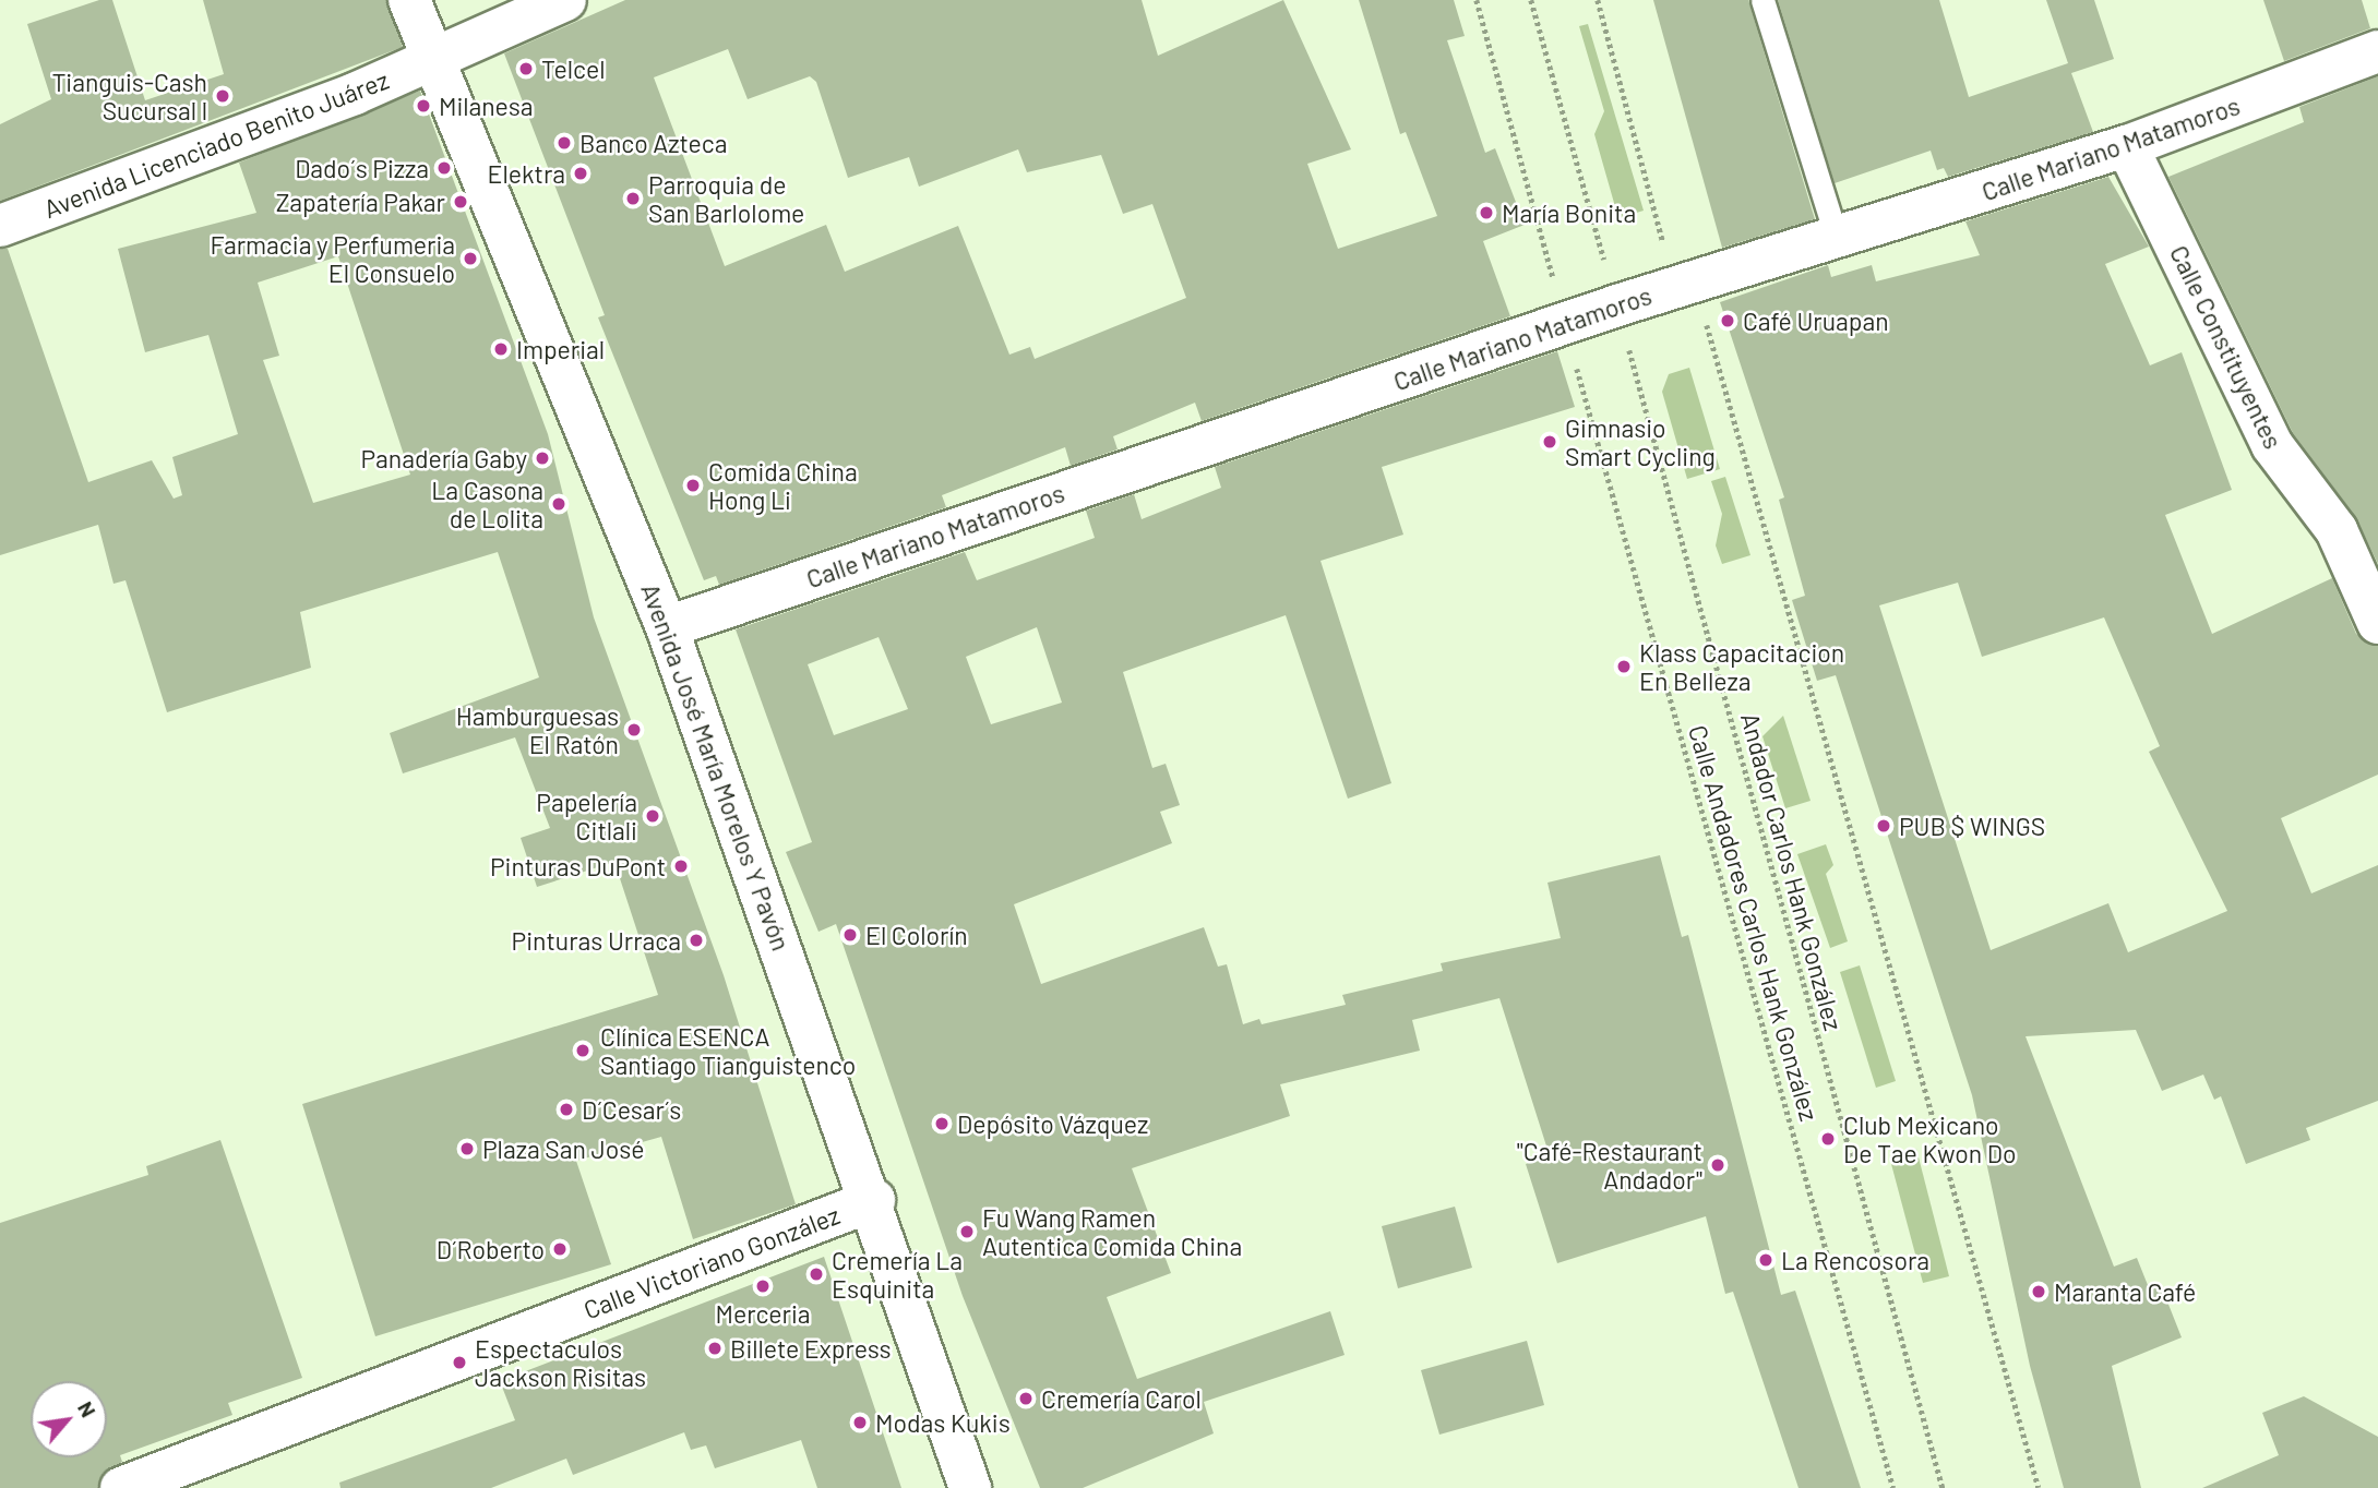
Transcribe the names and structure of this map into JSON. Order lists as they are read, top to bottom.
{
  "streets": {
    "main road": [
      "Avenida Licenciado Benito Juárez",
      "Calle Mariano Matamoros",
      "Calle Constituyentes",
      "Avenida José María Morelos Y Pavón",
      "Calle Victoriano González"
    ],
    "path": ["Andador Carlos Hank González", "Calle Andadores Carlos Hank González"]
  },
  "crossings": [
    ["Avenida Licenciado Benito Juárez", "Avenida José María Morelos Y Pavón"],
    ["Calle Mariano Matamoros", "Calle Constituyentes"],
    ["Calle Mariano Matamoros", "Avenida José María Morelos Y Pavón"],
    ["Calle Mariano Matamoros", "Andador Carlos Hank González"],
    ["Calle Mariano Matamoros", "Calle Andadores Carlos Hank González"],
    ["Avenida José María Morelos Y Pavón", "Calle Victoriano González"]
  ],
  "places": [
    "Telcel",
    "Tianguis-Cash Sucursal l",
    "Milanesa",
    "Banco Azteca",
    "Dado´s Pizza",
    "Elektra",
    "Parroquia de San Barlolome",
    "Zapatería Pakar",
    "María Bonita",
    "Farmacia y Perfumeria El Consuelo",
    "Café Uruapan",
    "Imperial",
    "Gimnasio Smart Cycling",
    "Panadería Gaby",
    "Comida China Hong Li",
    "La Casona de Lolita",
    "Klass Capacitacion En Belleza",
    "Hamburguesas El Ratón",
    "Papelería Citlali",
    "PUB $ WINGS",
    "Pinturas DuPont",
    "El Colorín",
    "Pinturas Urraca",
    "Clínica ESENCA Santiago Tianguistenco",
    "D´Cesar´s",
    "Depósito Vázquez",
    "Club Mexicano De Tae Kwon Do",
    "Plaza San José",
    "\"Café-Restaurant Andador\"",
    "Fu Wang Ramen Autentica Comida China",
    "D´Roberto",
    "La Rencosora",
    "Cremería La Esquinita",
    "Merceria",
    "Maranta Café",
    "Billete Express",
    "Espectaculos Jackson Risitas",
    "Cremería Carol",
    "Modas Kukis"
  ],
  "north": "top right"
}
